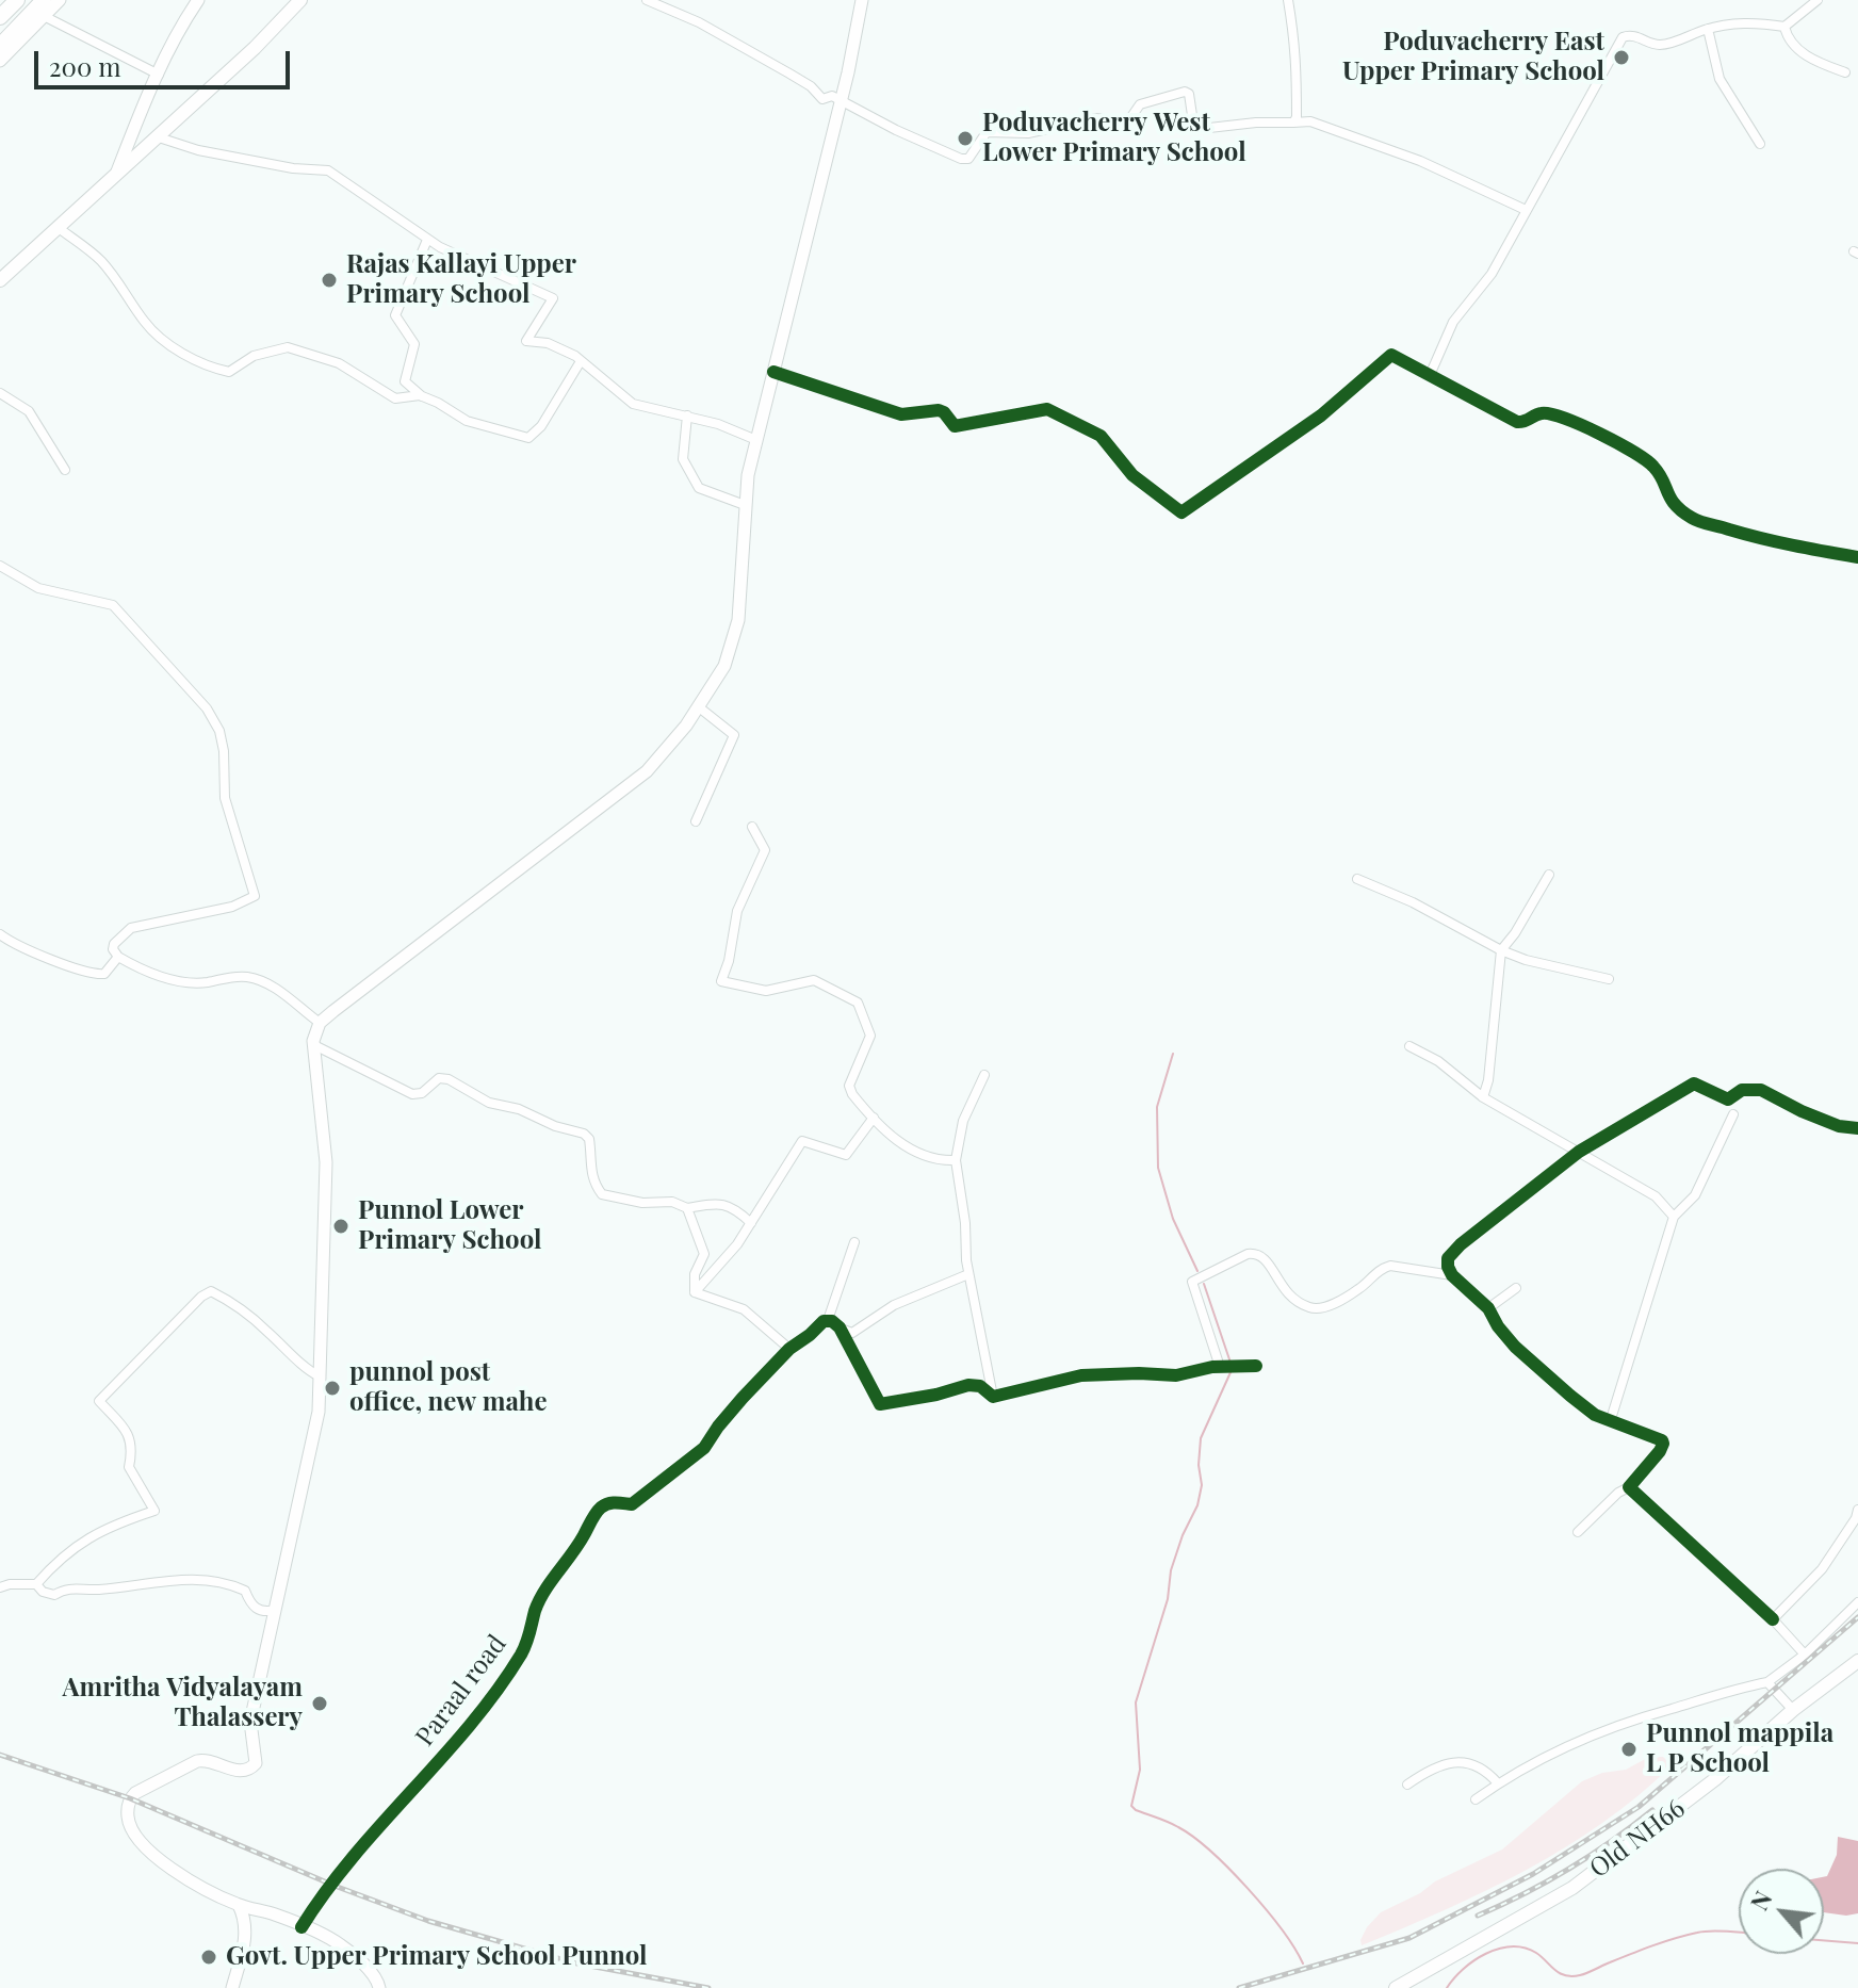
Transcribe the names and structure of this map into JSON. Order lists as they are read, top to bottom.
{
  "streets": {
    "main road": ["Old NH66"],
    "street": ["Paraal road"]
  },
  "places": [
    "Poduvacherry East Upper Primary School",
    "Poduvacherry West Lower Primary School",
    "Rajas Kallayi Upper Primary School",
    "Punnol Lower Primary School",
    "punnol post office, new mahe",
    "Amritha Vidyalayam Thalassery",
    "Punnol mappila L P School",
    "Govt. Upper Primary School Punnol"
  ],
  "scale_bar": "200 m",
  "north": "top left"
}
